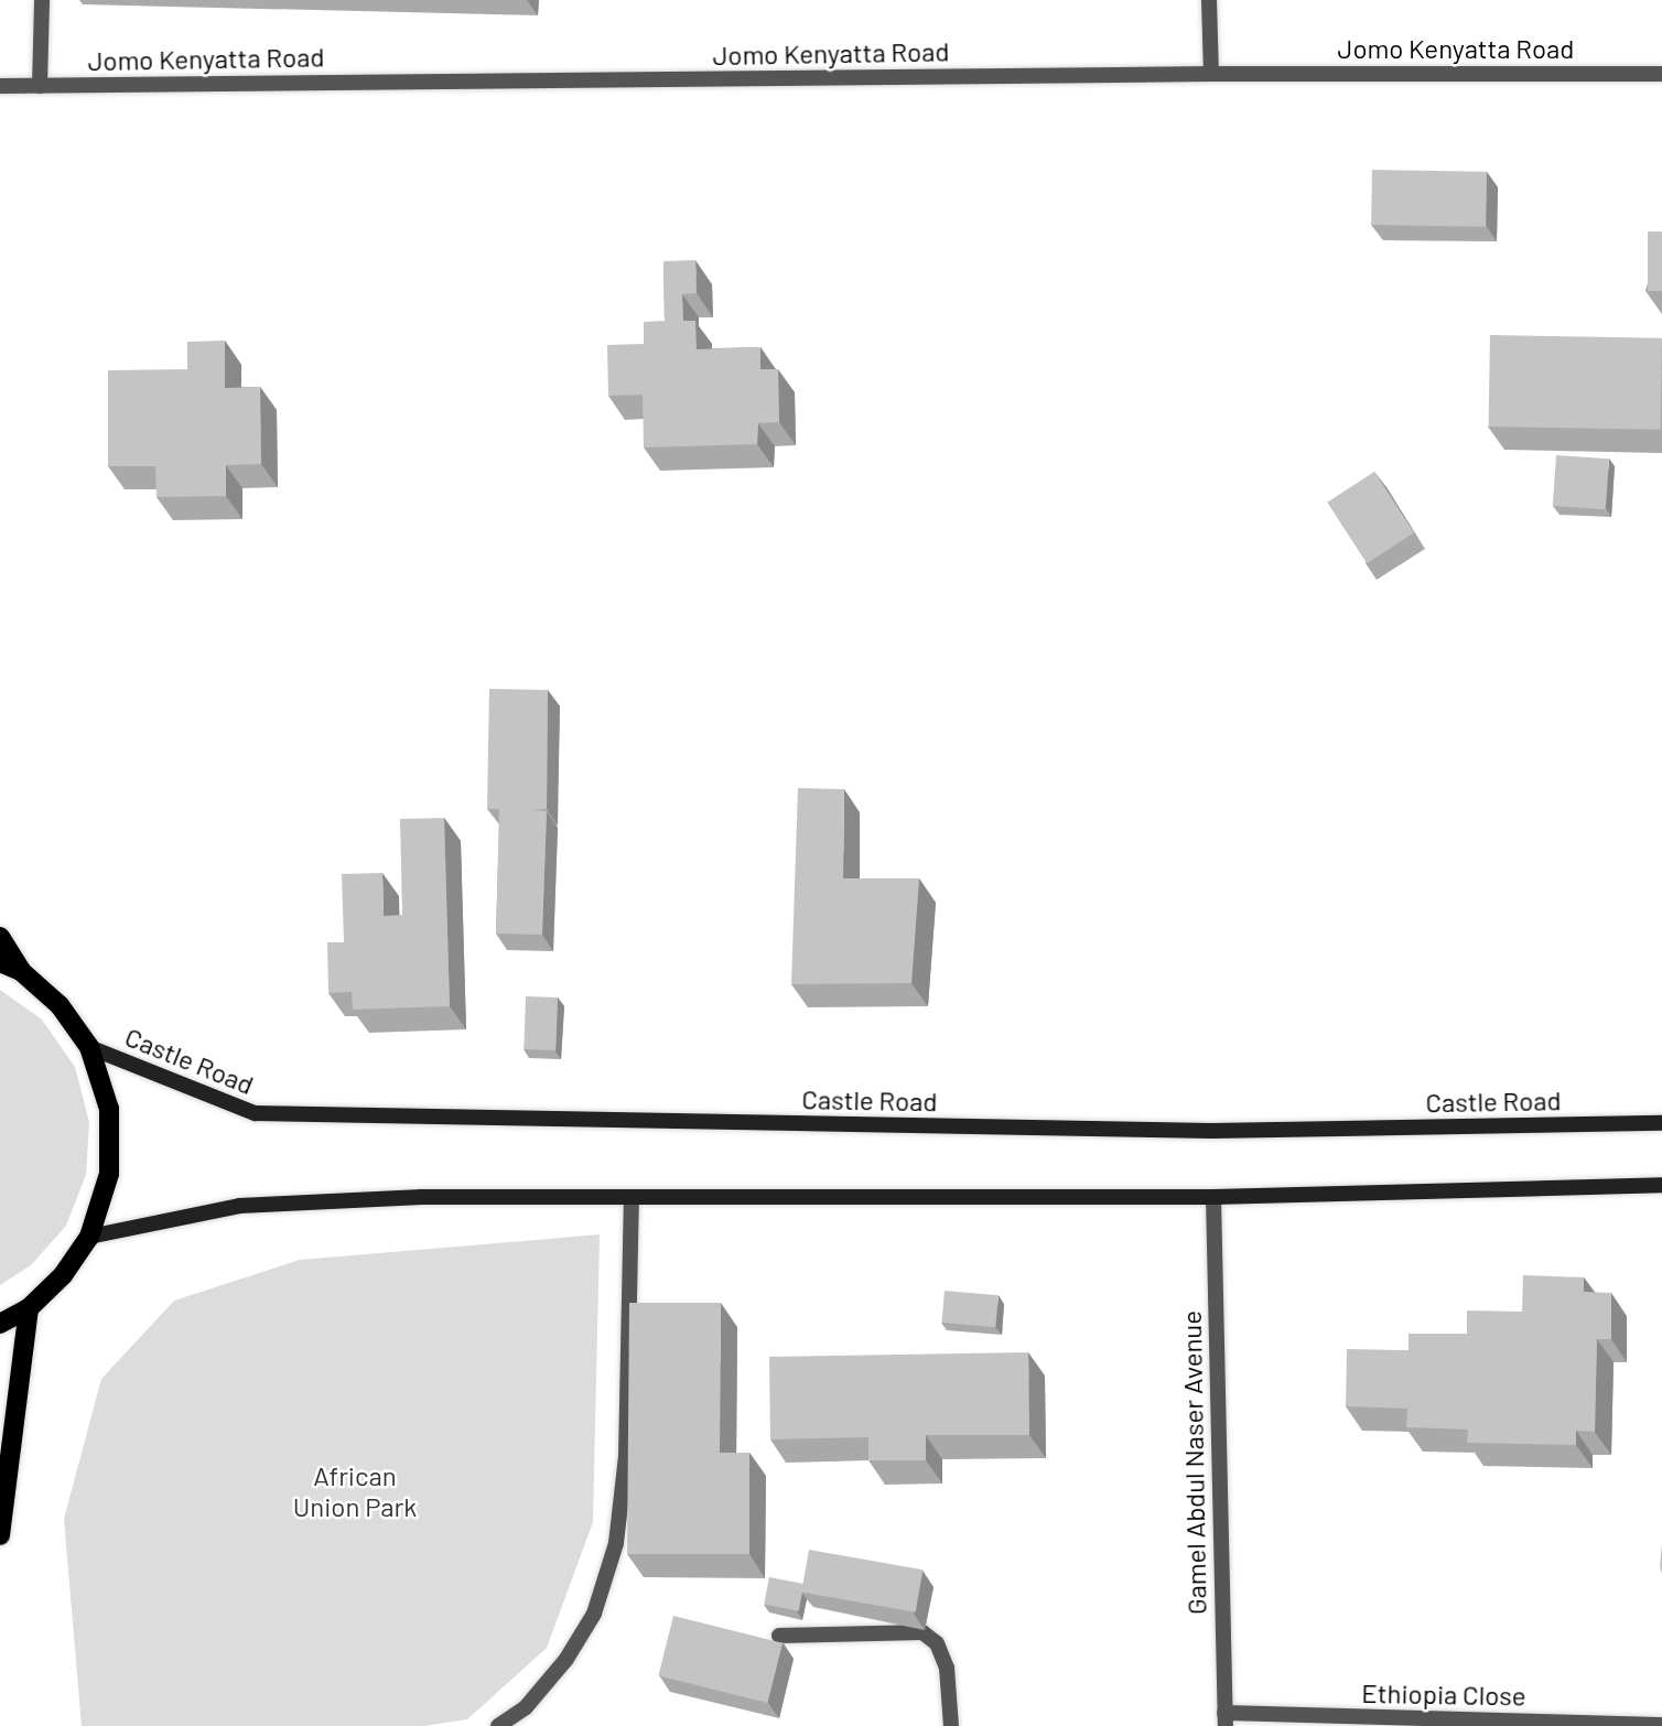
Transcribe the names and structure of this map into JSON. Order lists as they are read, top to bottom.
{
  "streets": {
    "main road": ["Castle Road"],
    "street": ["Jomo Kenyatta Road", "Gamel Abdul Naser Avenue", "Ethiopia Close"]
  },
  "crossings": [
    ["Gamel Abdul Naser Avenue", "Ethiopia Close"]
  ],
  "parks": ["African Union Park"]
}
